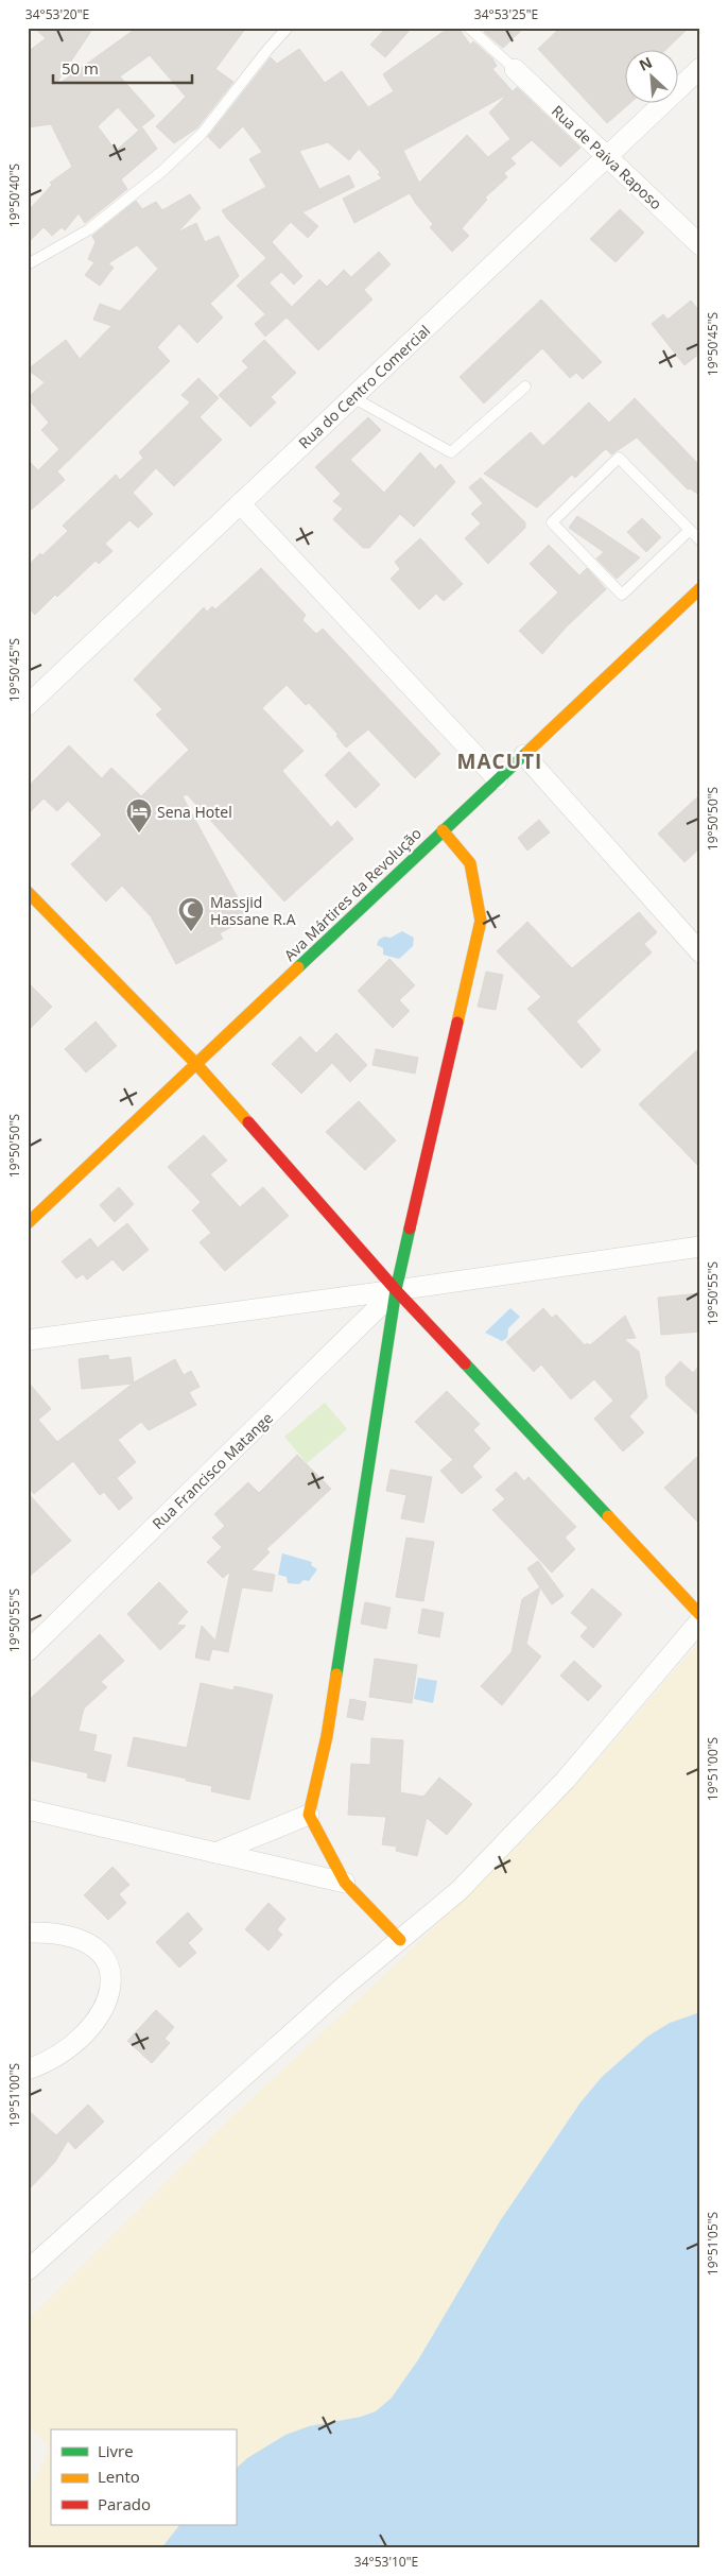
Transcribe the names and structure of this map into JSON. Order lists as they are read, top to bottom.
{
  "streets": {
    "street": [
      "Rua de Paiva Raposo",
      "Rua do Centro Comercial",
      "Ava Mártires da Revolução",
      "Rua Francisco Matange"
    ]
  },
  "crossings": [
    ["Rua de Paiva Raposo", "Rua do Centro Comercial"]
  ],
  "districts": ["MACUTI"],
  "places": {
    "hotel": ["Sena Hotel"],
    "mosque": ["Massjid Hassane R.A"]
  },
  "legend": ["Livre", "Lento", "Parado"],
  "scale_bar": "50 m",
  "north": "top left",
  "coordinates": [
    "34°53'20\"E",
    "34°53'25\"E",
    "19°50'40\"S",
    "19°50'45\"S",
    "19°50'50\"S",
    "19°50'55\"S",
    "19°51'00\"S",
    "19°51'05\"S",
    "34°53'10\"E"
  ]
}
